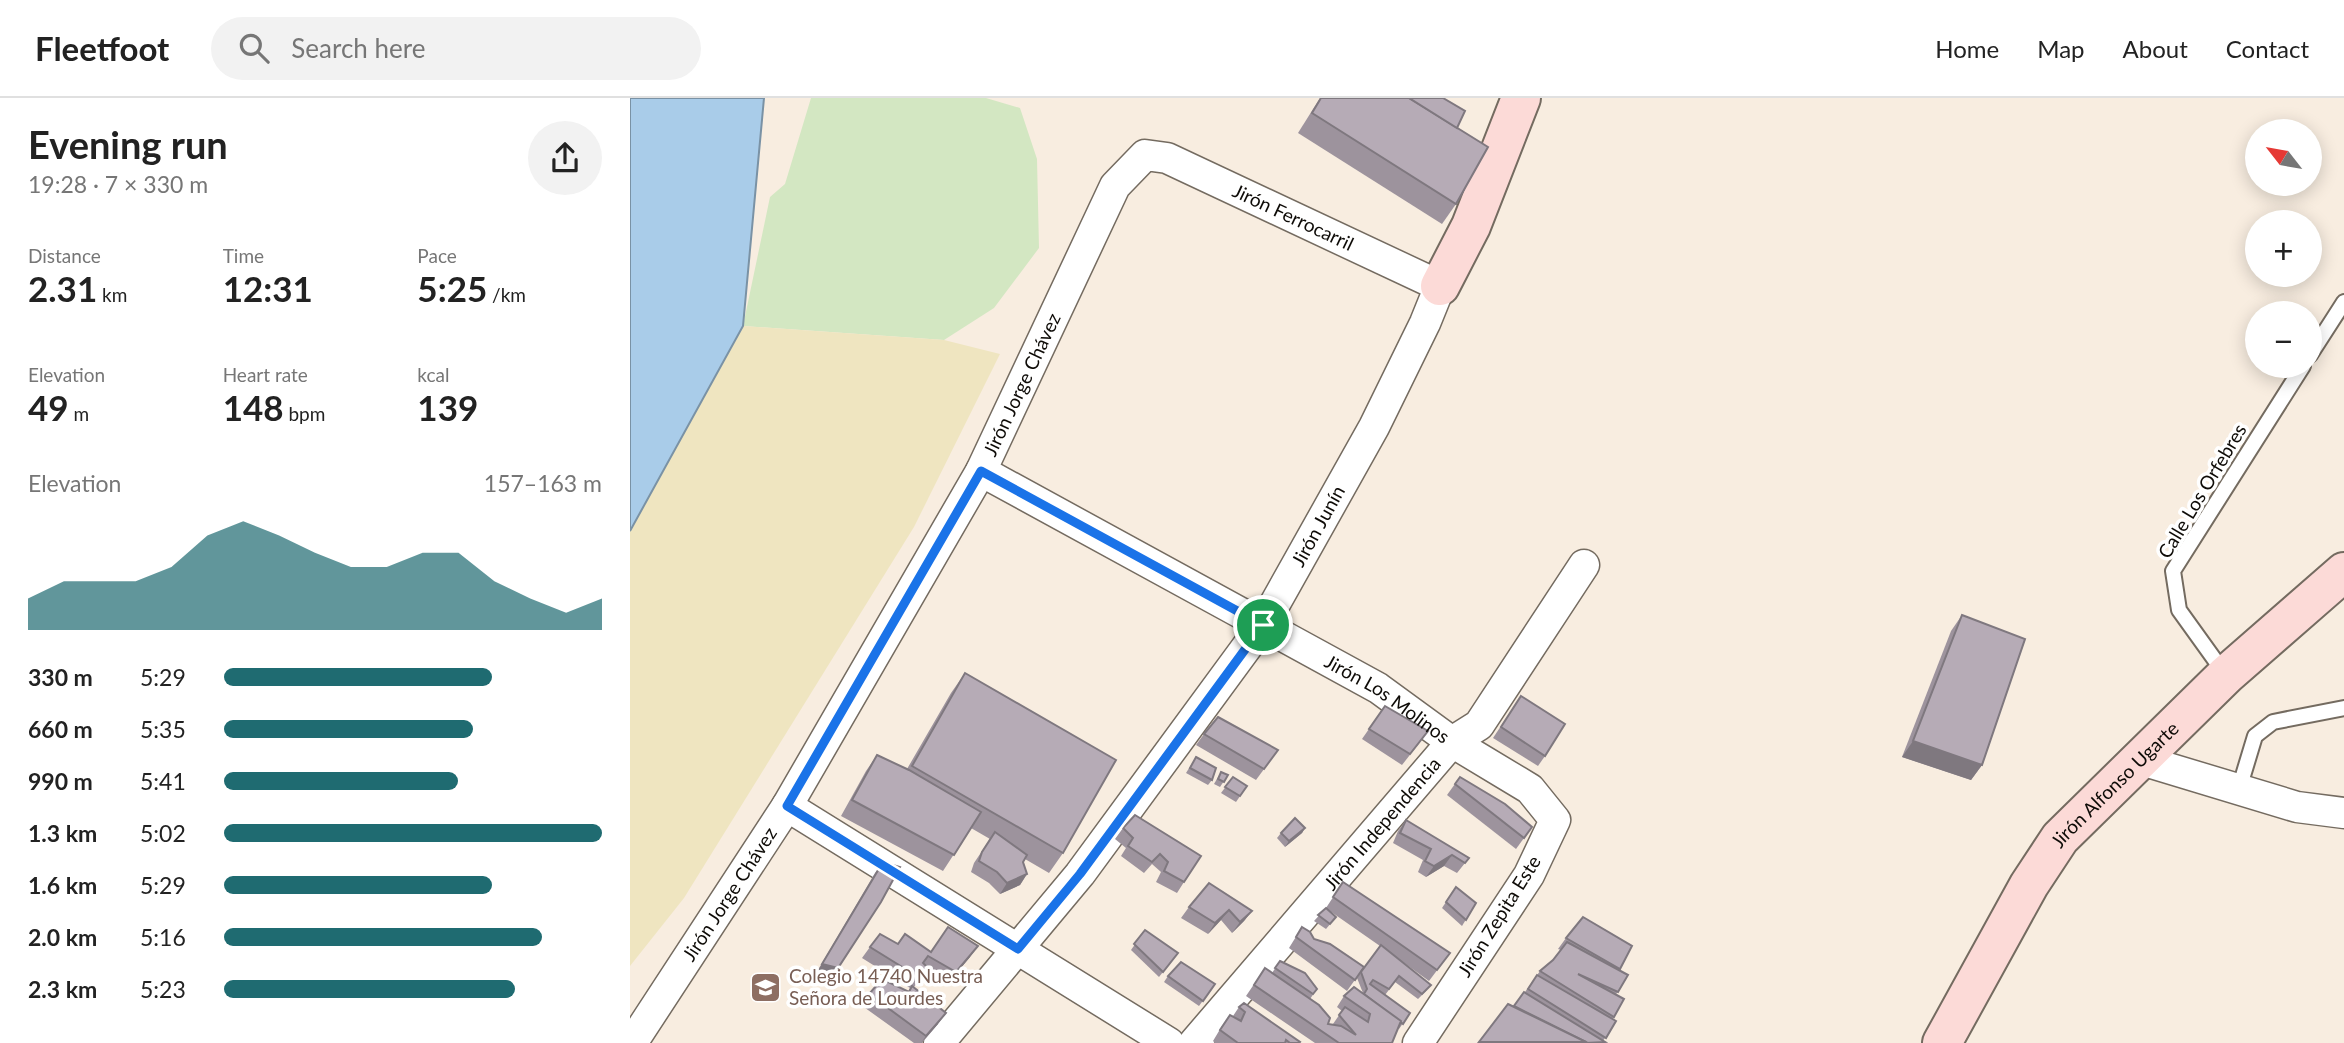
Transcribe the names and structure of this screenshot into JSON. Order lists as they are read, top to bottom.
{
  "streets": {
    "main road": ["Jirón Junín", "Jirón Alfonso Ugarte"],
    "street": [
      "Jirón Ferrocarril",
      "Jirón Jorge Chávez",
      "Jirón Los Molinos",
      "Jirón Independencia",
      "Jirón Zepita Este"
    ],
    "lane": ["Calle Los Orfebres"]
  },
  "crossings": [
    ["Jirón Ferrocarril", "Jirón Jorge Chávez"],
    ["Jirón Ferrocarril", "Jirón Junín"],
    ["Jirón Jorge Chávez", "Jirón Los Molinos"],
    ["Calle Los Orfebres", "Jirón Alfonso Ugarte"],
    ["Jirón Junín", "Jirón Los Molinos"],
    ["Jirón Los Molinos", "Jirón Independencia"],
    ["Jirón Los Molinos", "Jirón Zepita Este"]
  ],
  "places": {
    "school or university": ["Colegio 14740 Nuestra Señora de Lourdes"]
  },
  "north": "top left",
  "page": {
    "header": "Fleetfoot",
    "search": "Search here",
    "nav": [
      "Home",
      "Map",
      "About",
      "Contact"
    ],
    "heading": ["Evening run", "19:28 · 7 × 330 m"],
    "map_buttons": ["+", "−"],
    "stats": [
      ["Distance", "2.31 km"],
      ["Time", "12:31"],
      ["Pace", "5:25 /km"],
      ["Elevation", "49 m"],
      ["Heart rate", "148 bpm"],
      ["kcal", "139"]
    ],
    "chart": ["Elevation", "157–163 m"],
    "list": [
      {
        "name": "330 m",
        "note": "5:29"
      },
      {
        "name": "660 m",
        "note": "5:35"
      },
      {
        "name": "990 m",
        "note": "5:41"
      },
      {
        "name": "1.3 km",
        "note": "5:02"
      },
      {
        "name": "1.6 km",
        "note": "5:29"
      },
      {
        "name": "2.0 km",
        "note": "5:16"
      },
      {
        "name": "2.3 km",
        "note": "5:23"
      }
    ]
  }
}
